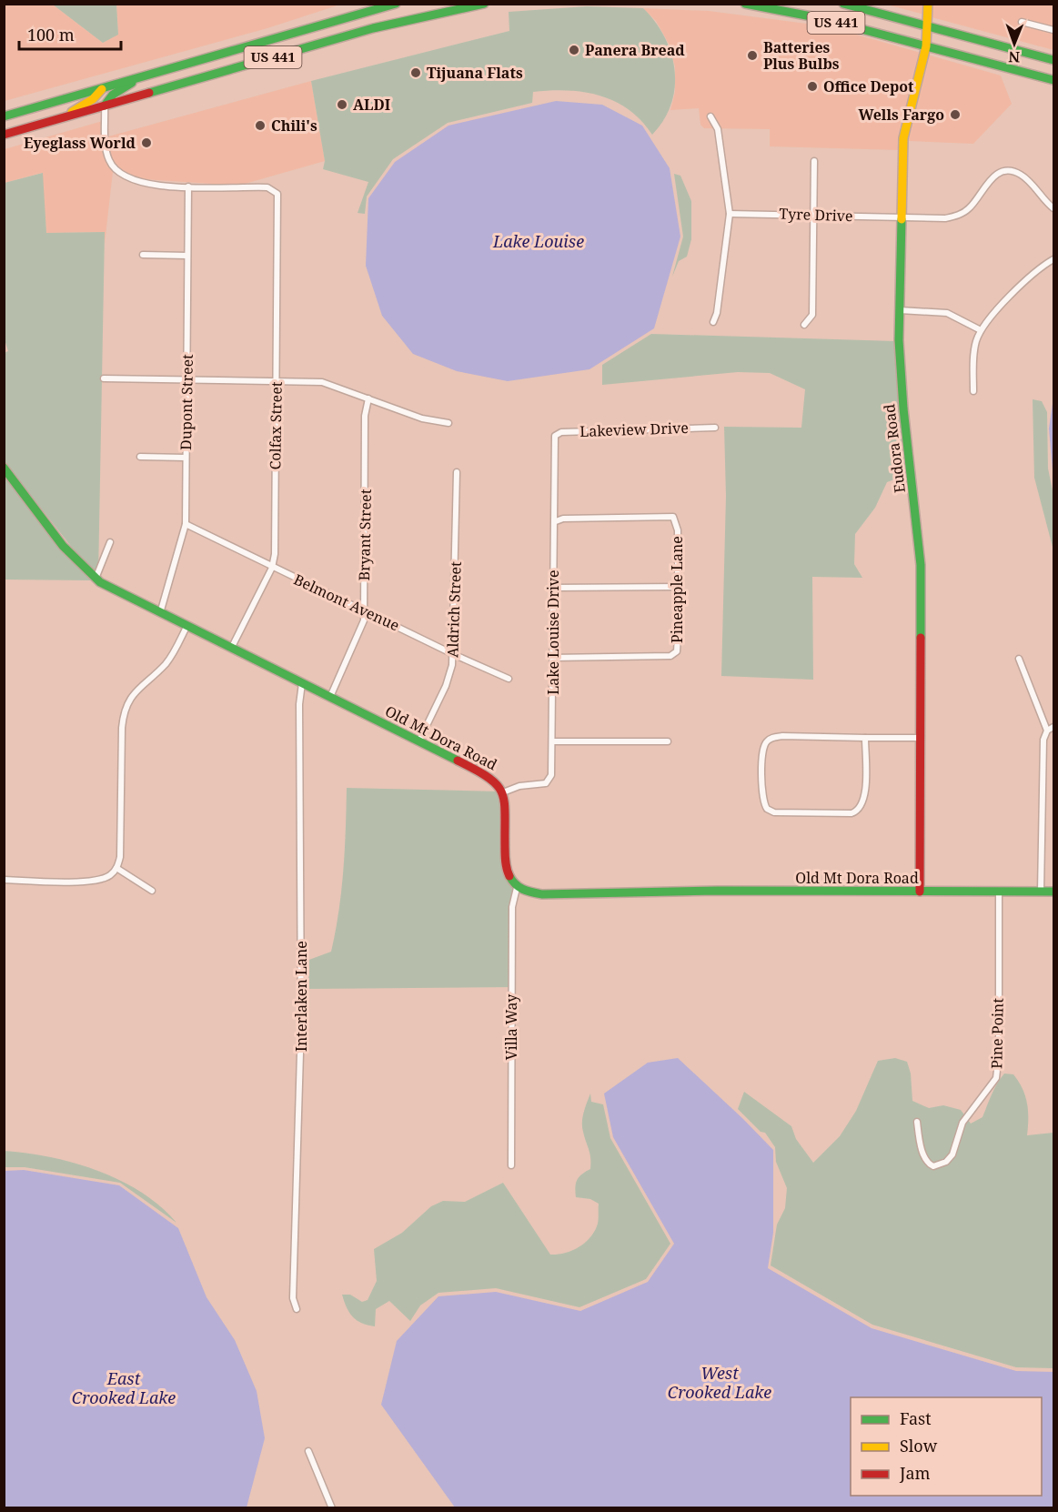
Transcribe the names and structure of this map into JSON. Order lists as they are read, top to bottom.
{
  "streets": {
    "street": [
      "US 441",
      "Tyre Drive",
      "Dupont Street",
      "Colfax Street",
      "Lakeview Drive",
      "Eudora Road",
      "Bryant Street",
      "Pineapple Lane",
      "Belmont Avenue",
      "Aldrich Street",
      "Lake Louise Drive",
      "Old Mt Dora Road",
      "Interlaken Lane",
      "Villa Way",
      "Pine Point"
    ]
  },
  "crossings": [
    ["US 441", "Eudora Road"],
    ["Tyre Drive", "Eudora Road"],
    ["Dupont Street", "Colfax Street"],
    ["Dupont Street", "Belmont Avenue"],
    ["Dupont Street", "Old Mt Dora Road"],
    ["Colfax Street", "Belmont Avenue"],
    ["Colfax Street", "Old Mt Dora Road"],
    ["Lakeview Drive", "Lake Louise Drive"],
    ["Eudora Road", "Old Mt Dora Road"],
    ["Bryant Street", "Belmont Avenue"],
    ["Bryant Street", "Old Mt Dora Road"],
    ["Pineapple Lane", "Lake Louise Drive"],
    ["Belmont Avenue", "Aldrich Street"],
    ["Aldrich Street", "Old Mt Dora Road"],
    ["Lake Louise Drive", "Old Mt Dora Road"],
    ["Old Mt Dora Road", "Interlaken Lane"],
    ["Old Mt Dora Road", "Villa Way"],
    ["Old Mt Dora Road", "Pine Point"]
  ],
  "water": ["Lake Louise", "West Crooked Lake", "East Crooked Lake"],
  "places": [
    "Panera Bread",
    "Batteries Plus Bulbs",
    "Tijuana Flats",
    "Office Depot",
    "ALDI",
    "Wells Fargo",
    "Chili's",
    "Eyeglass World"
  ],
  "legend": ["Fast", "Slow", "Jam"],
  "scale_bar": "100 m",
  "north": "bottom"
}
